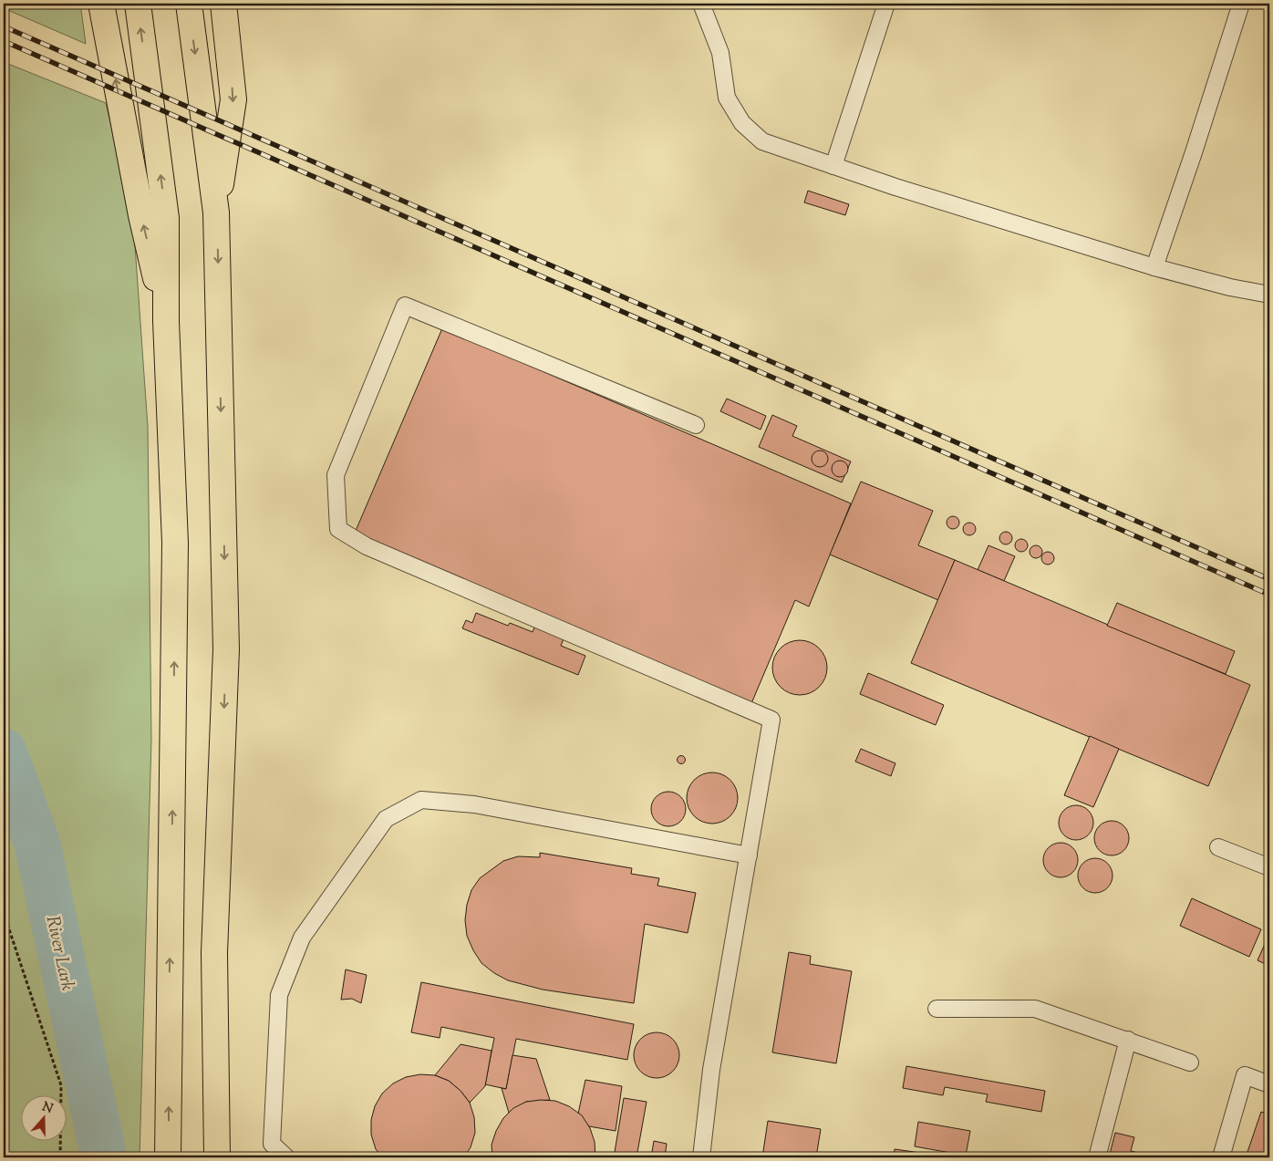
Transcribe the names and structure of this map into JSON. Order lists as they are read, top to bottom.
{
  "water": ["River Lark"],
  "north": "top"
}
